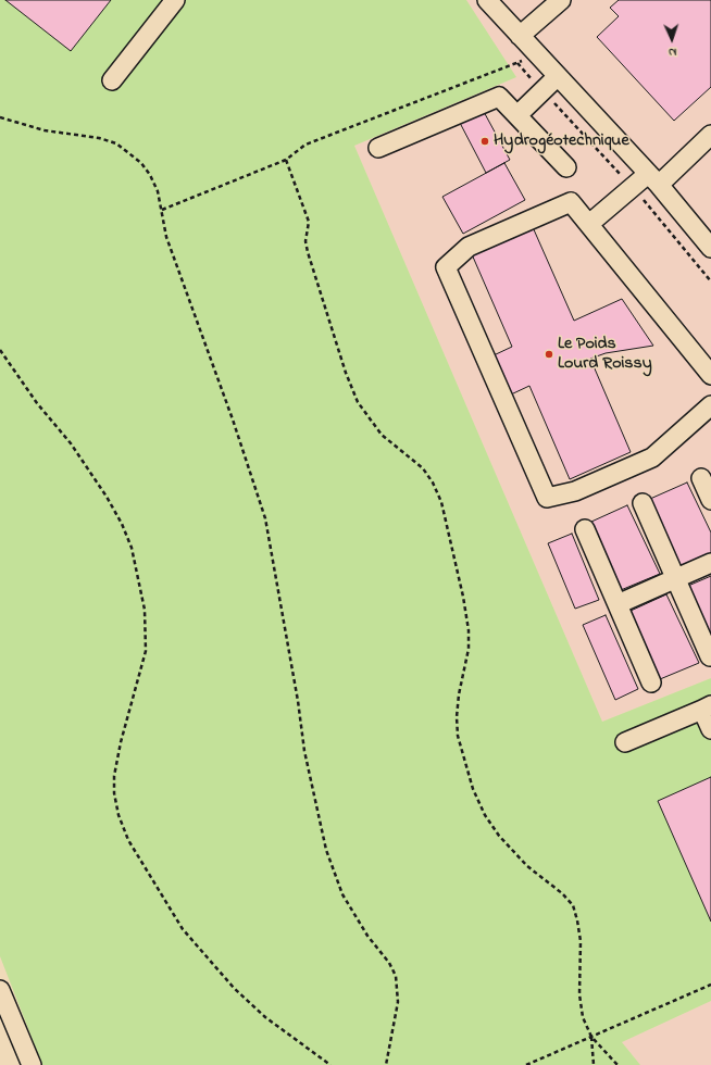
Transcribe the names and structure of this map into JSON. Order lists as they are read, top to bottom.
{
  "places": ["Hydrogéotechnique", "Le Poids Lourd Roissy"],
  "north": "bottom"
}
